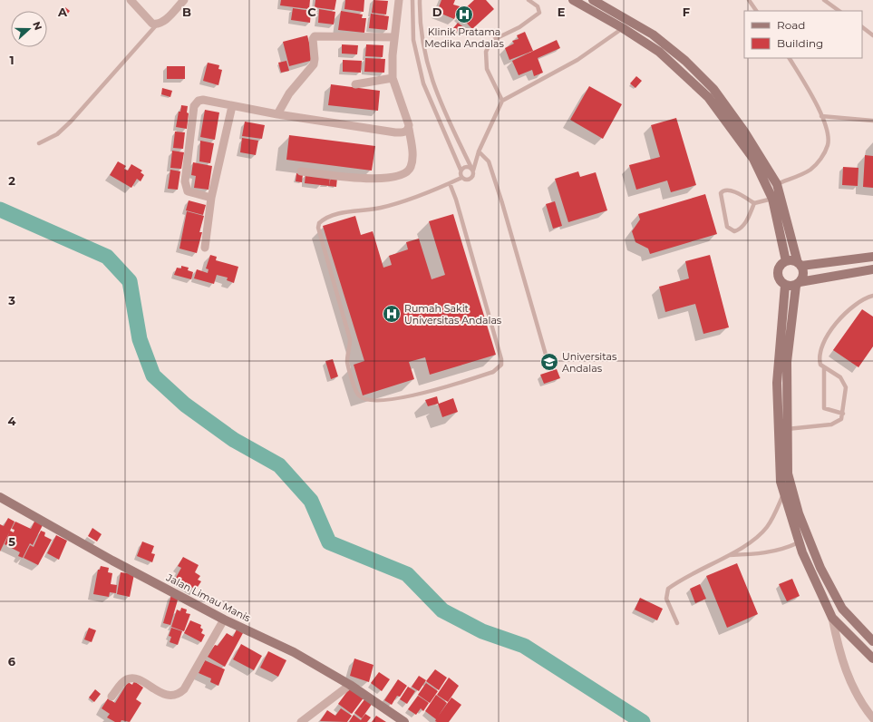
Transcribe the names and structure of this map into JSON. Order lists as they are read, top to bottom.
{
  "streets": {
    "street": ["Jalan Limau Manis"]
  },
  "places": {
    "hospital": ["Klinik Pratama Medika Andalas", "Rumah Sakit Universitas Andalas"],
    "school or university": ["Universitas Andalas"]
  },
  "legend": ["Road", "Building"],
  "north": "right",
  "grid": {
    "columns": [
      "A",
      "B",
      "C",
      "D",
      "E",
      "F"
    ],
    "rows": [
      "1",
      "2",
      "3",
      "4",
      "5",
      "6"
    ]
  }
}
